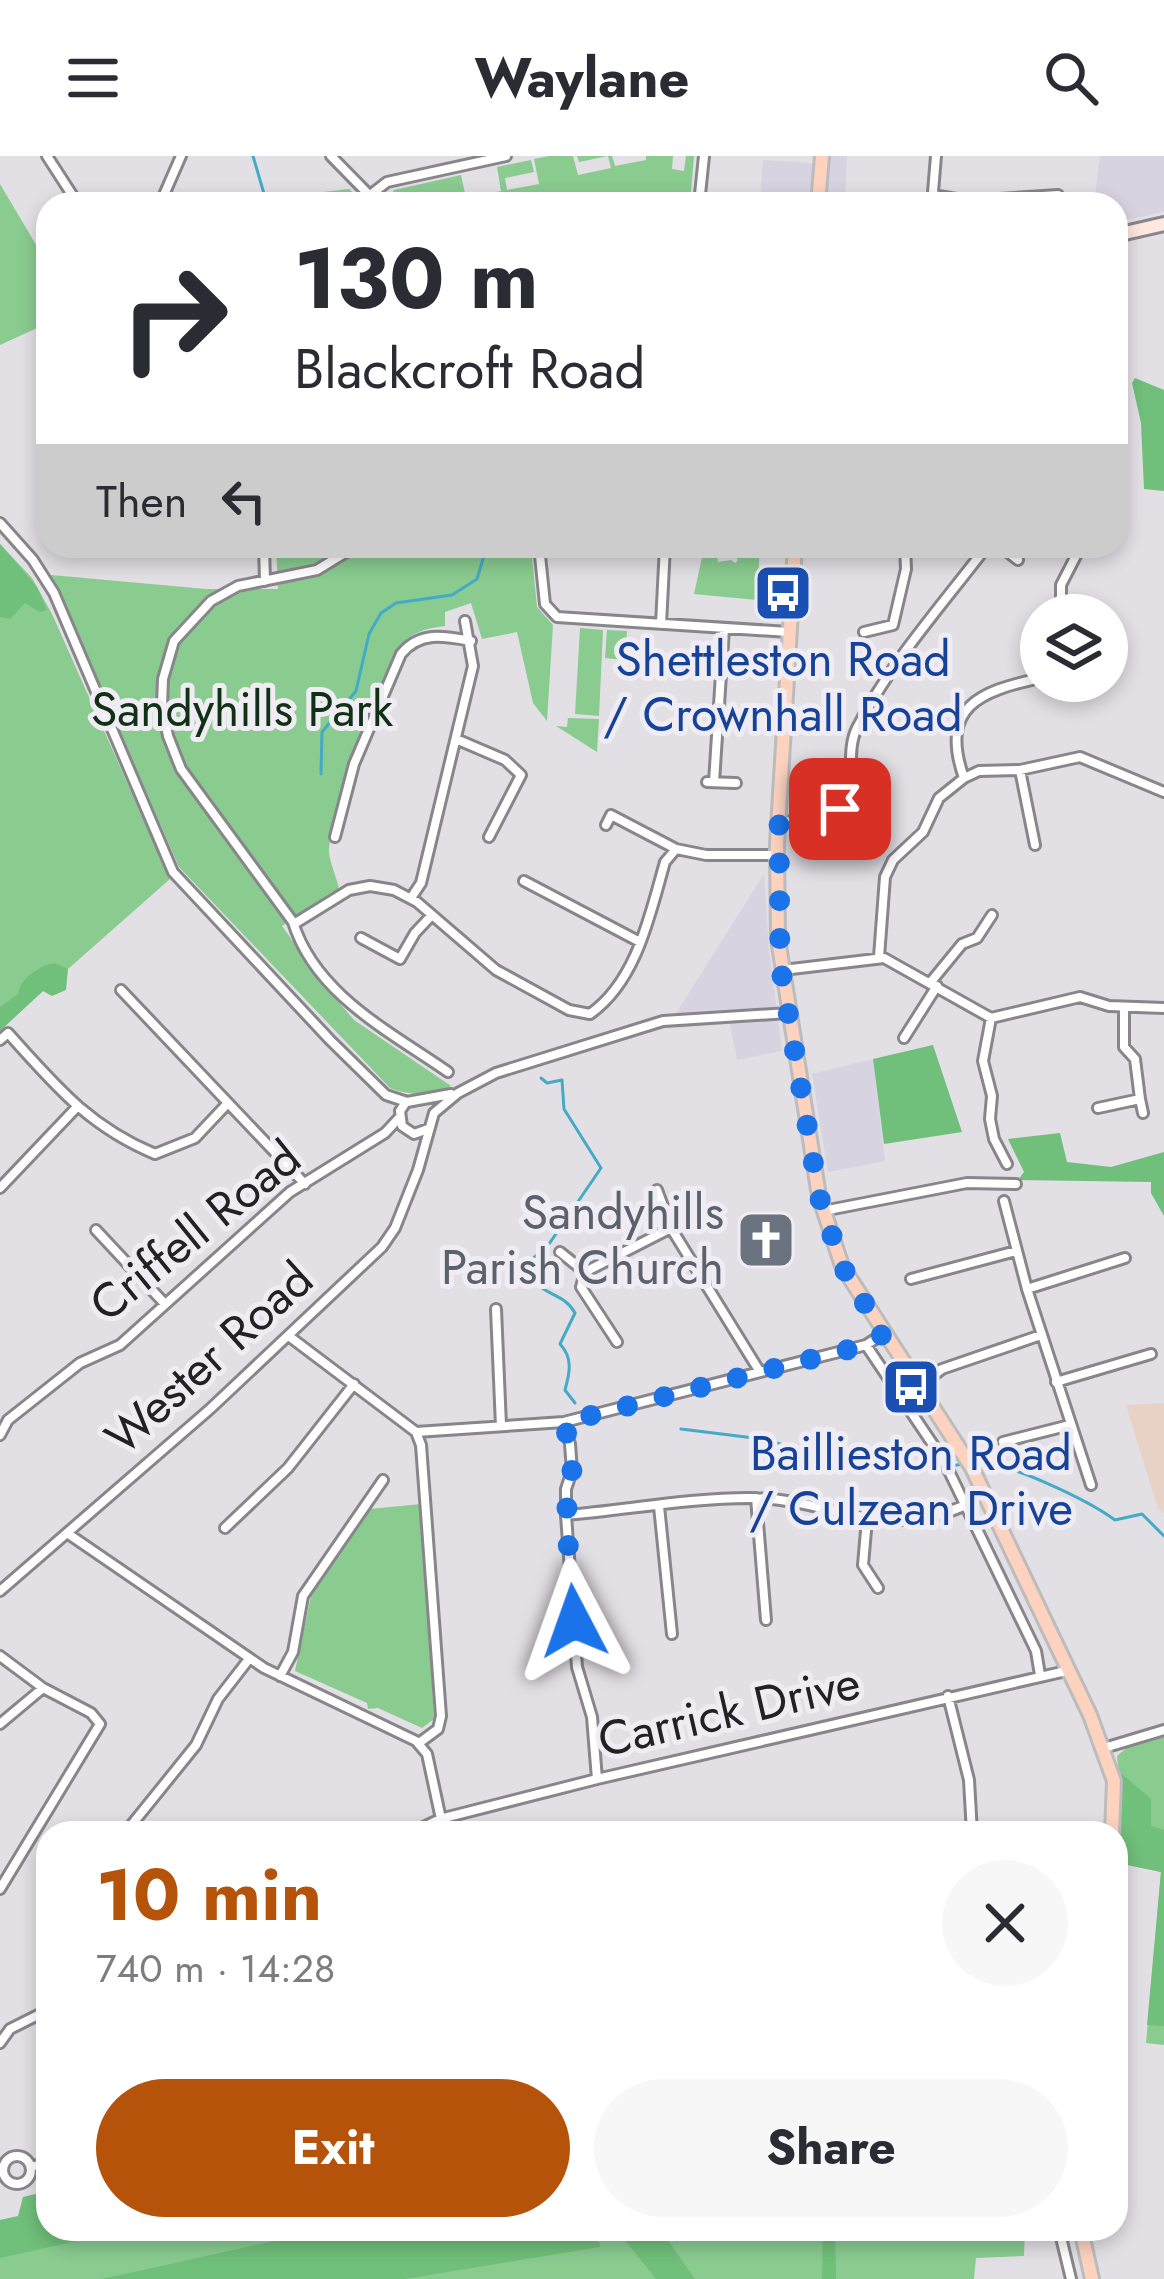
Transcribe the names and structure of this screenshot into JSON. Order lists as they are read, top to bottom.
{
  "streets": {
    "street": ["Criffell Road", "Wester Road", "Carrick Drive"]
  },
  "crossings": [
    ["Criffell Road", "Wester Road"]
  ],
  "parks": ["Sandyhills Park"],
  "places": {
    "bus stop": ["Shettleston Road / Crownhall Road", "Baillieston Road / Culzean Drive"],
    "church": ["Sandyhills Parish Church"]
  },
  "page": {
    "header": "Waylane",
    "turn": ["130 m", "Blackcroft Road"],
    "then": "Then",
    "heading": ["10 min", "740 m · 14:28"],
    "buttons": ["Exit", "Share"]
  }
}
